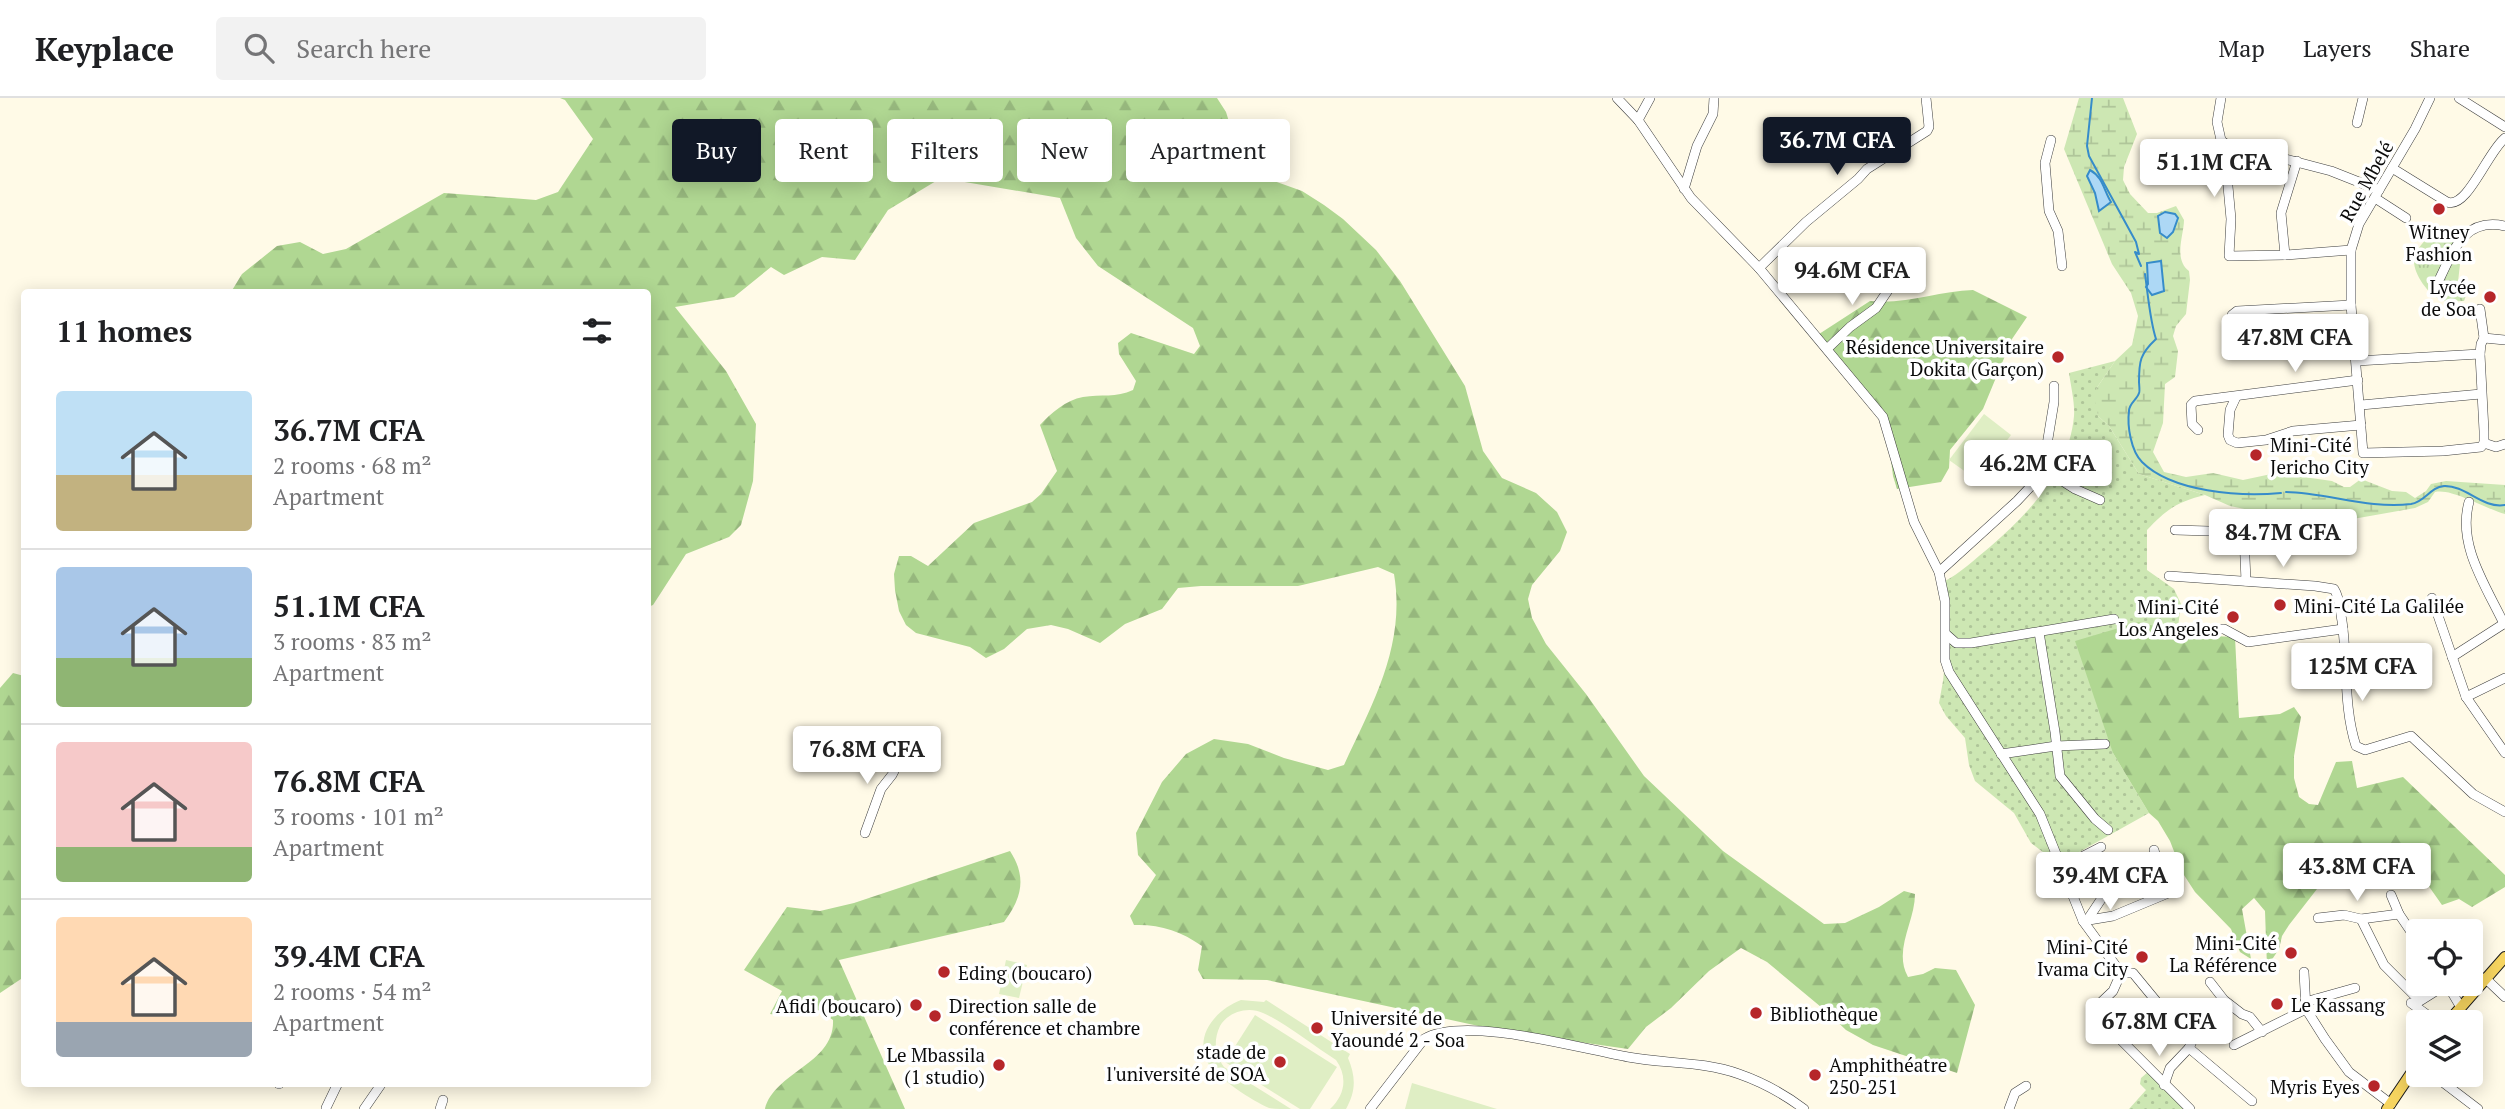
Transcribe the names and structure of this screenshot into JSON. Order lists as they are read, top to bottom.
{
  "streets": {
    "street": ["Rue Mbelé"]
  },
  "places": [
    "Witney Fashion",
    "Lycée de Soa",
    "Résidence Universitaire Dokita (Garçon)",
    "Mini-Cité Jericho City",
    "Mini-Cité La Galilée",
    "Mini-Cité Los Angeles",
    "Mini-Cité La Référence",
    "Mini-Cité Ivama City",
    "Eding (boucaro)",
    "Le Kassang",
    "Afidi (boucaro)",
    "Bibliothèque",
    "Direction salle de conférence et chambre",
    "Université de Yaoundé 2 - Soa",
    "stade de l'université de SOA",
    "Le Mbassila (1 studio)",
    "Amphithéatre 250-251",
    "Myris Eyes"
  ],
  "page": {
    "header": "Keyplace",
    "search": "Search here",
    "nav": ["Map", "Layers", "Share"],
    "price": [
      "36.7M CFA",
      "51.1M CFA",
      "94.6M CFA",
      "47.8M CFA",
      "46.2M CFA",
      "84.7M CFA",
      "125M CFA",
      "76.8M CFA",
      "43.8M CFA",
      "39.4M CFA",
      "67.8M CFA"
    ],
    "chip": [
      "Buy",
      "Rent",
      "Filters",
      "New",
      "Apartment"
    ],
    "heading": "11 homes",
    "list": [
      {
        "name": "36.7M CFA",
        "note": "2 rooms · 68 m² · Apartment"
      },
      {
        "name": "51.1M CFA",
        "note": "3 rooms · 83 m² · Apartment"
      },
      {
        "name": "76.8M CFA",
        "note": "3 rooms · 101 m² · Apartment"
      },
      {
        "name": "39.4M CFA",
        "note": "2 rooms · 54 m² · Apartment"
      }
    ]
  }
}
